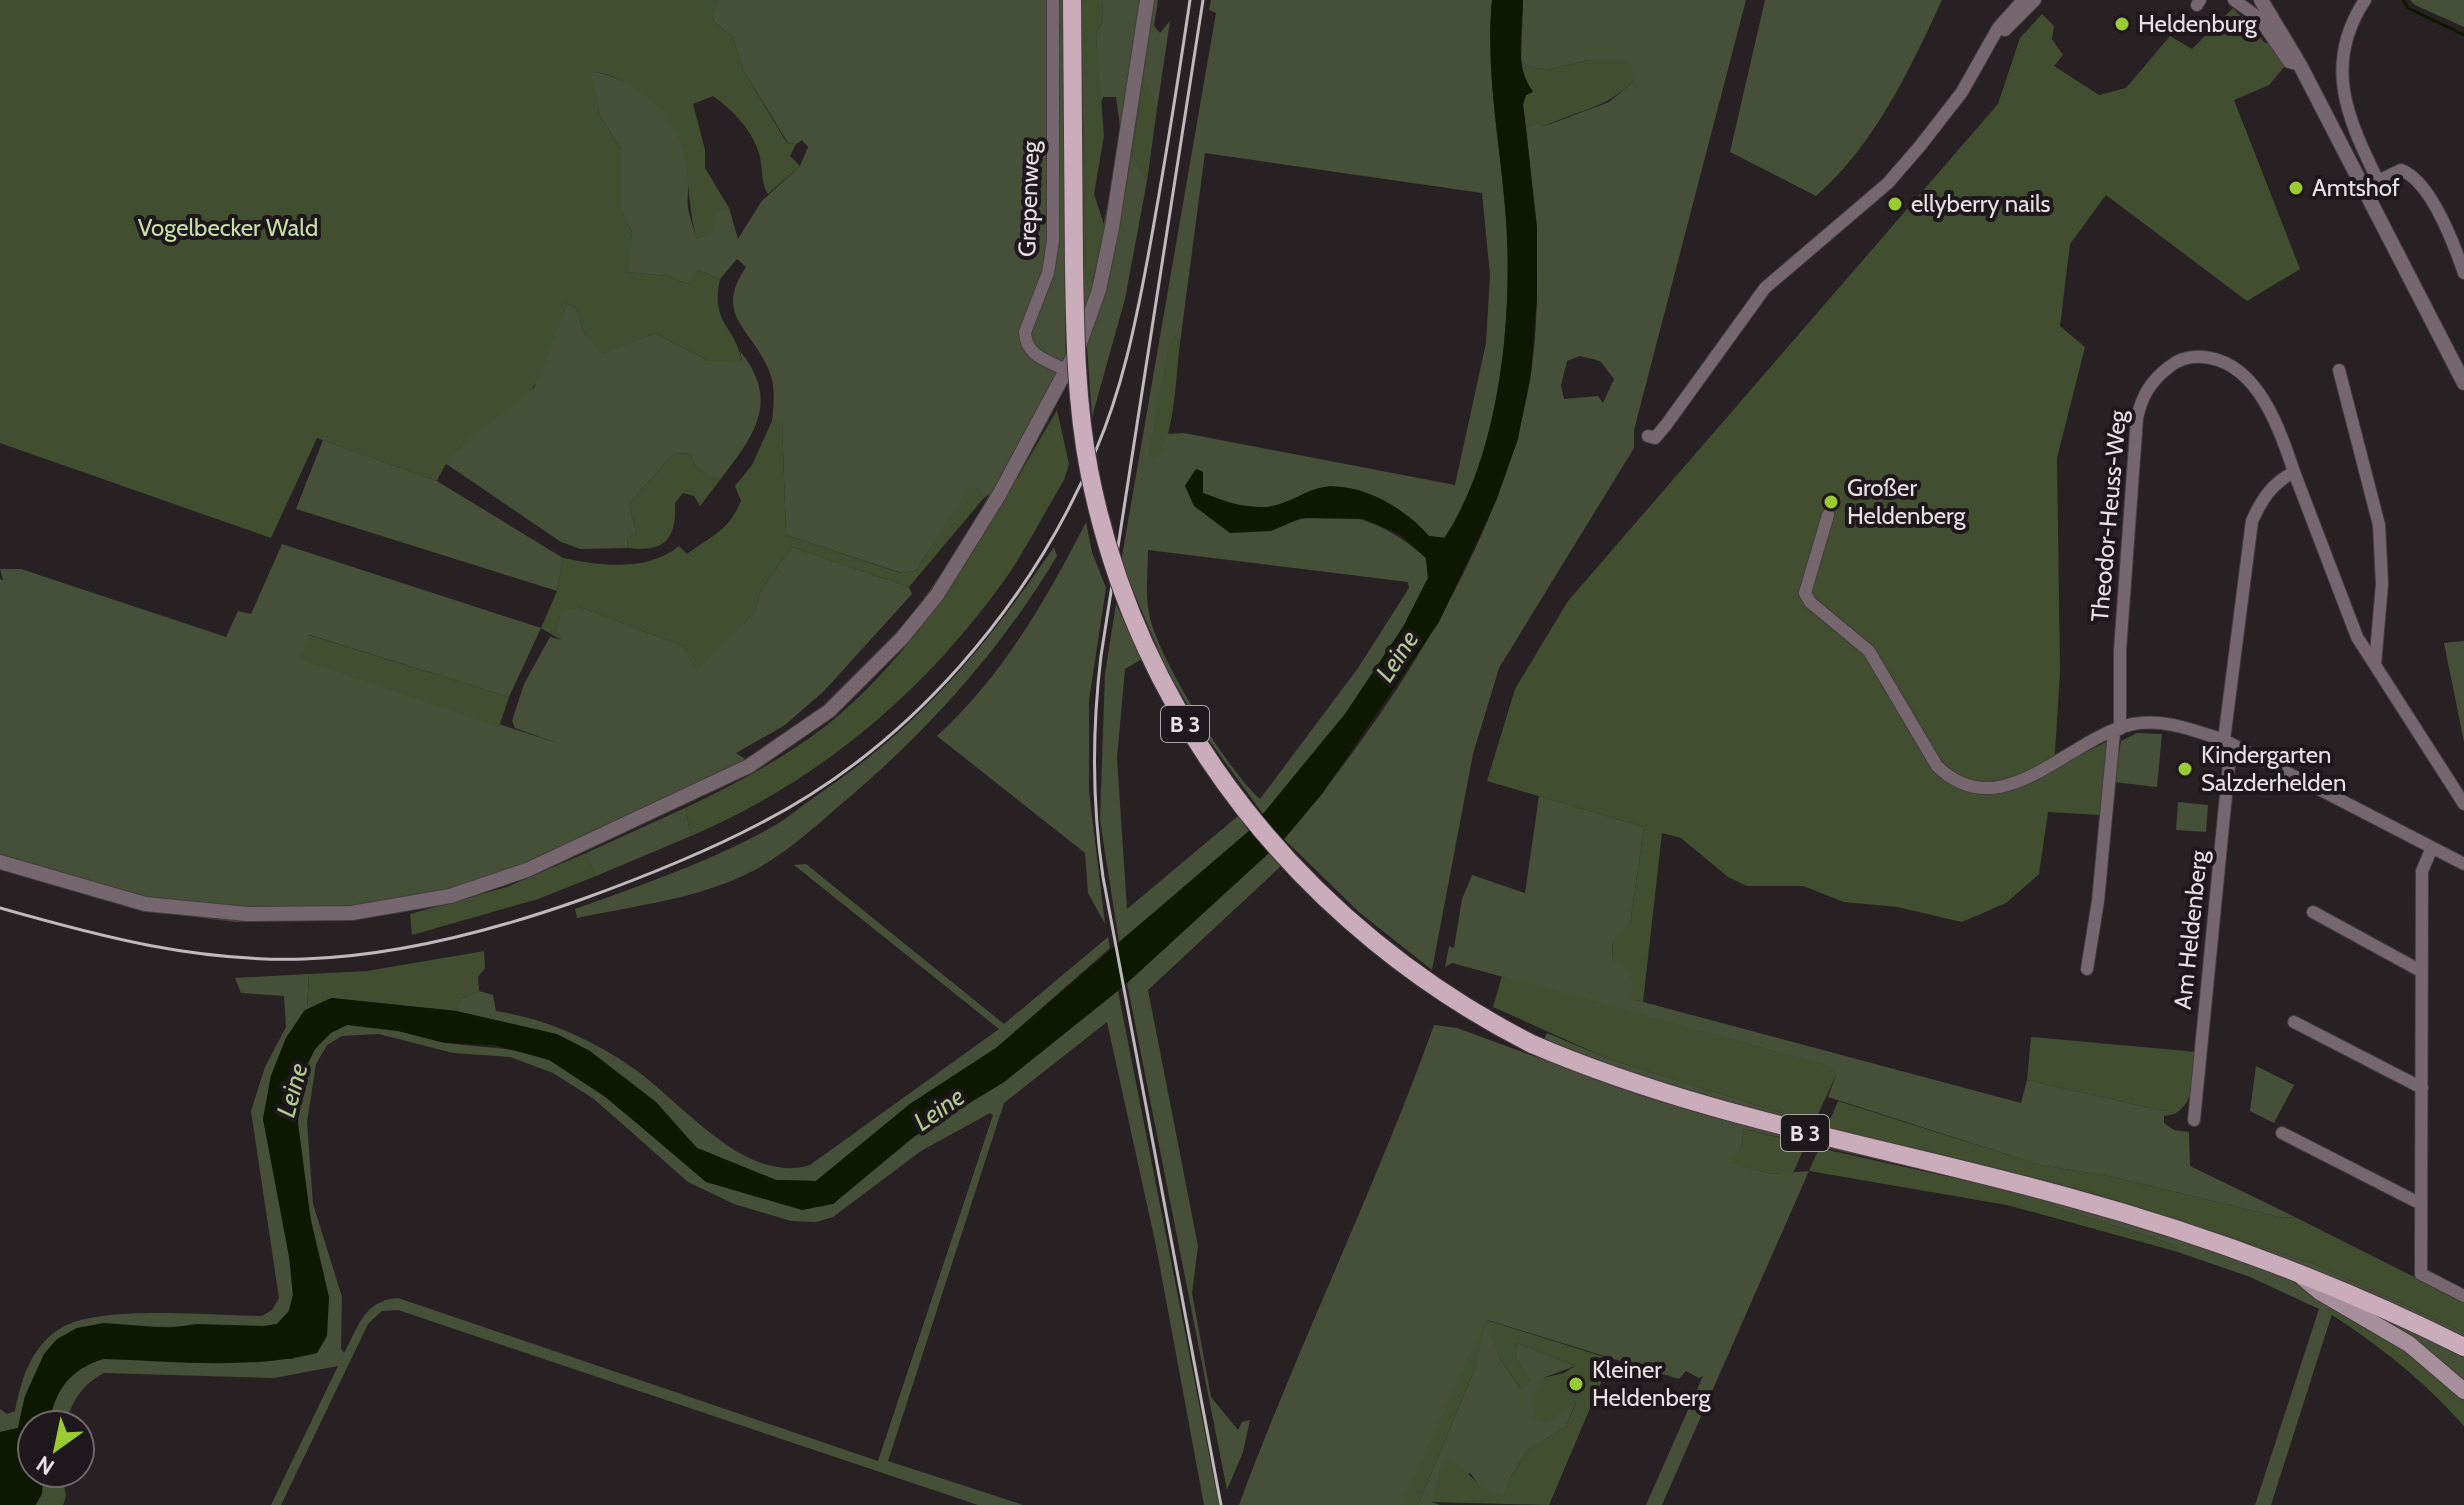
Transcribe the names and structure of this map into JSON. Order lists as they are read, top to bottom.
{
  "streets": {
    "main road": ["B 3"],
    "street": ["Grepenweg", "Theodor-Heuss-Weg", "Am Heldenberg"]
  },
  "water": ["Leine"],
  "parks": ["Vogelbecker Wald"],
  "places": [
    "Heldenburg",
    "Amtshof",
    "ellyberry nails",
    "Großer Heldenberg",
    "Kindergarten Salzderhelden",
    "Kleiner Heldenberg"
  ],
  "north": "bottom left"
}
